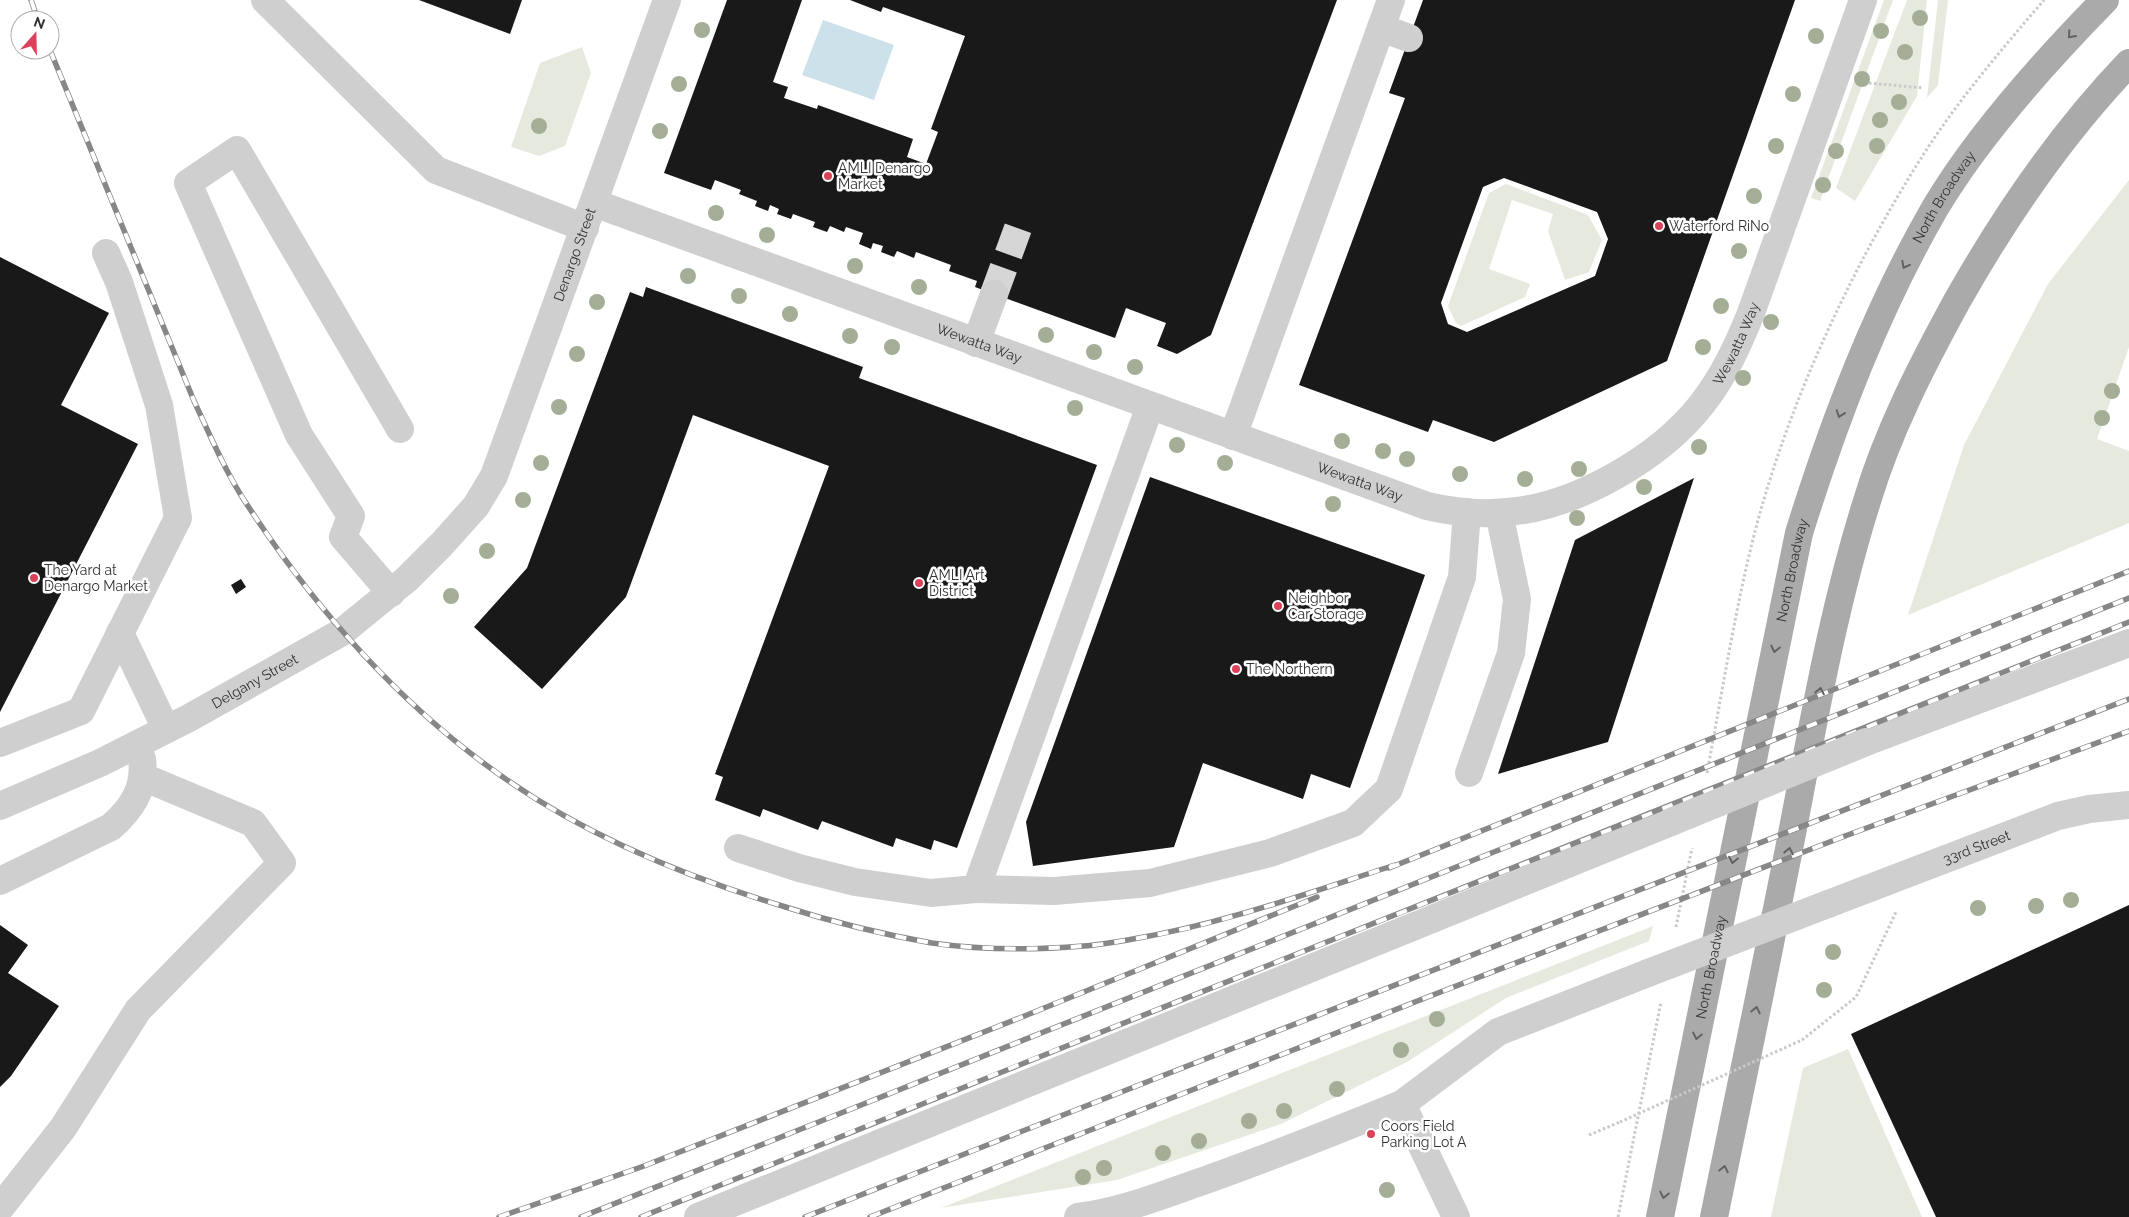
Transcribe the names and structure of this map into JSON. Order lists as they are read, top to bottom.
{
  "streets": {
    "main road": ["North Broadway"],
    "street": [
      "Denargo Street",
      "Wewatta Way",
      "Delgany Street",
      "33rd Street"
    ]
  },
  "crossings": [
    ["Denargo Street", "Wewatta Way"],
    ["Denargo Street", "Delgany Street"]
  ],
  "places": [
    "AMLI Denargo Market",
    "Waterford RiNo",
    "The Yard at Denargo Market",
    "AMLI Art District",
    "Neighbor Car Storage",
    "The Northern",
    "Coors Field Parking Lot A"
  ],
  "north": "top"
}
